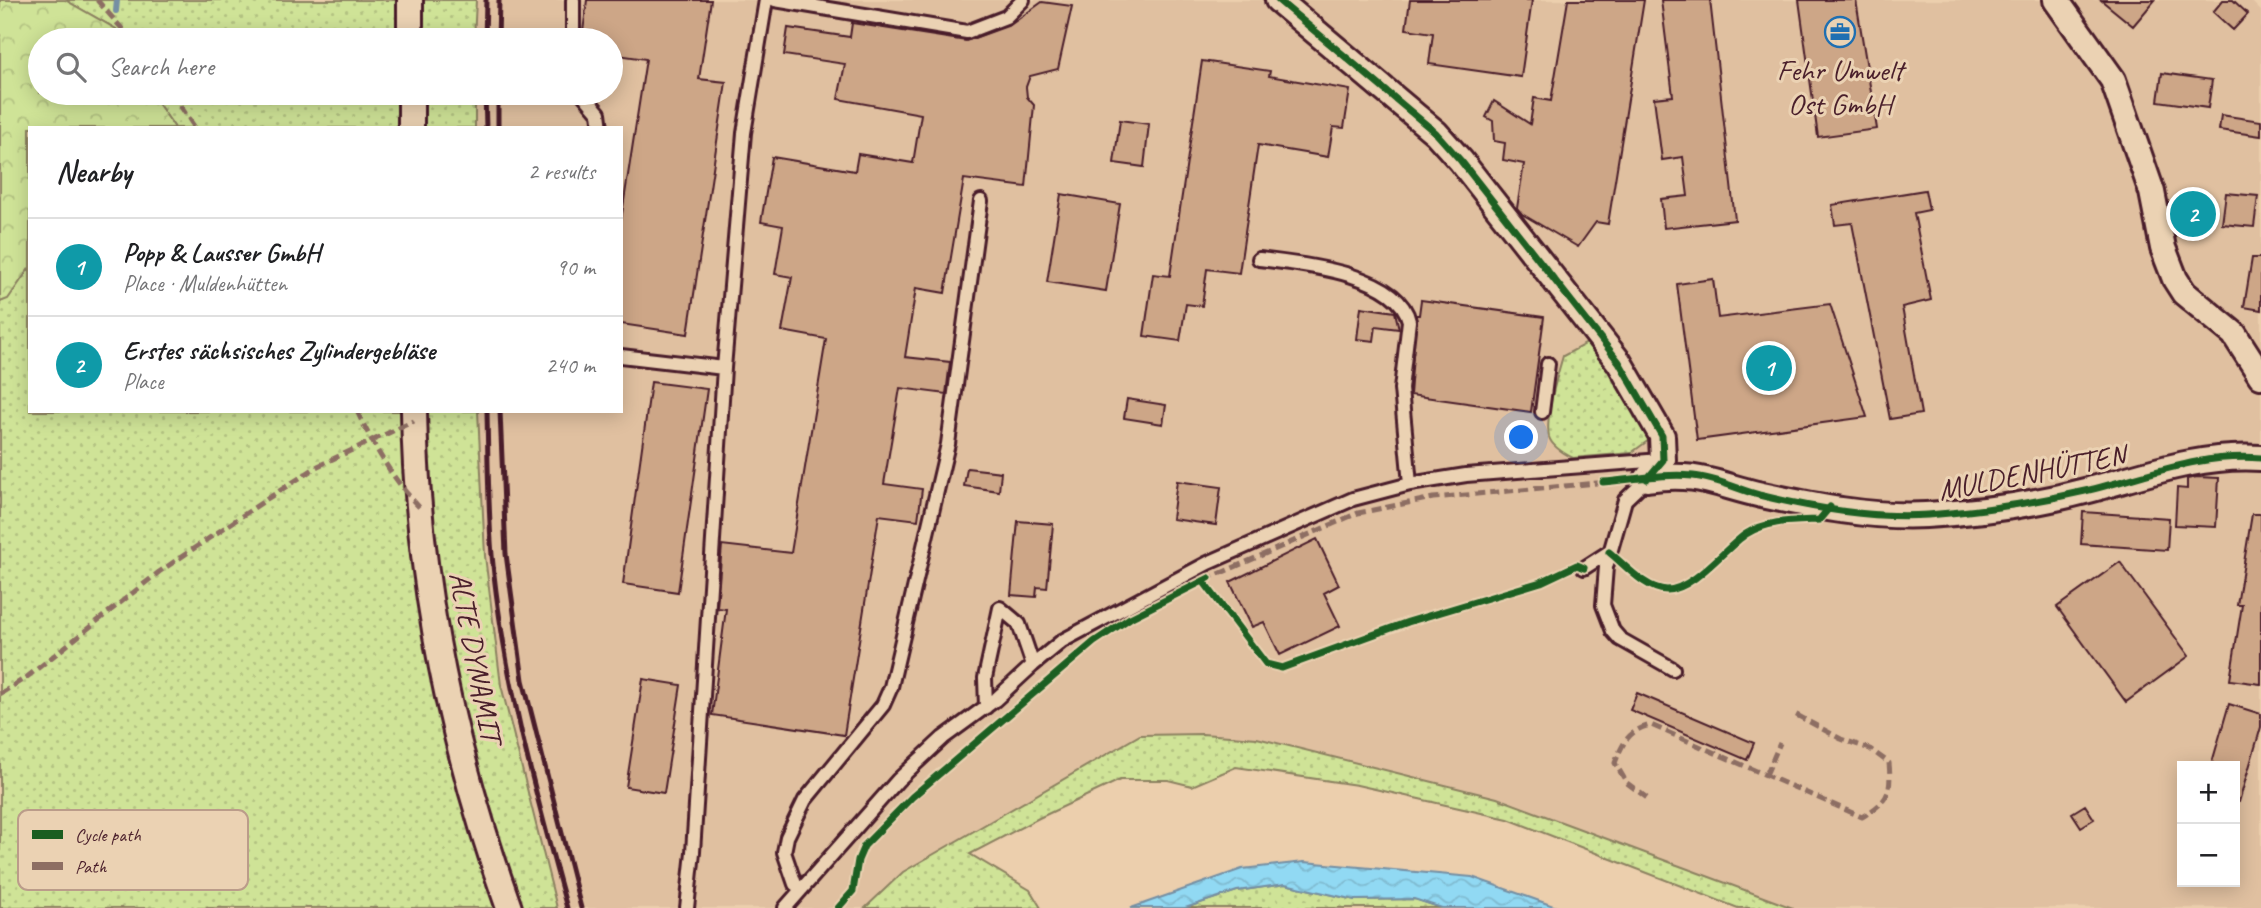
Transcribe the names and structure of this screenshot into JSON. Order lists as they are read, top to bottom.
{
  "streets": {
    "street": ["MULDENHÜTTEN", "ALTE DYNAMIT"]
  },
  "places": {
    "office": ["Fehr Umwelt Ost GmbH"]
  },
  "legend": ["Cycle path", "Path"],
  "page": {
    "search": "Search here",
    "heading": ["Nearby", "2 results"],
    "pins": ["2", "1"],
    "list": [
      {
        "mark": "1",
        "name": "Popp & Lausser GmbH",
        "note": "Place · Muldenhütten",
        "value": "90 m"
      },
      {
        "mark": "2",
        "name": "Erstes sächsisches Zylindergebläse",
        "note": "Place",
        "value": "240 m"
      }
    ],
    "map_buttons": ["+", "−"]
  }
}
